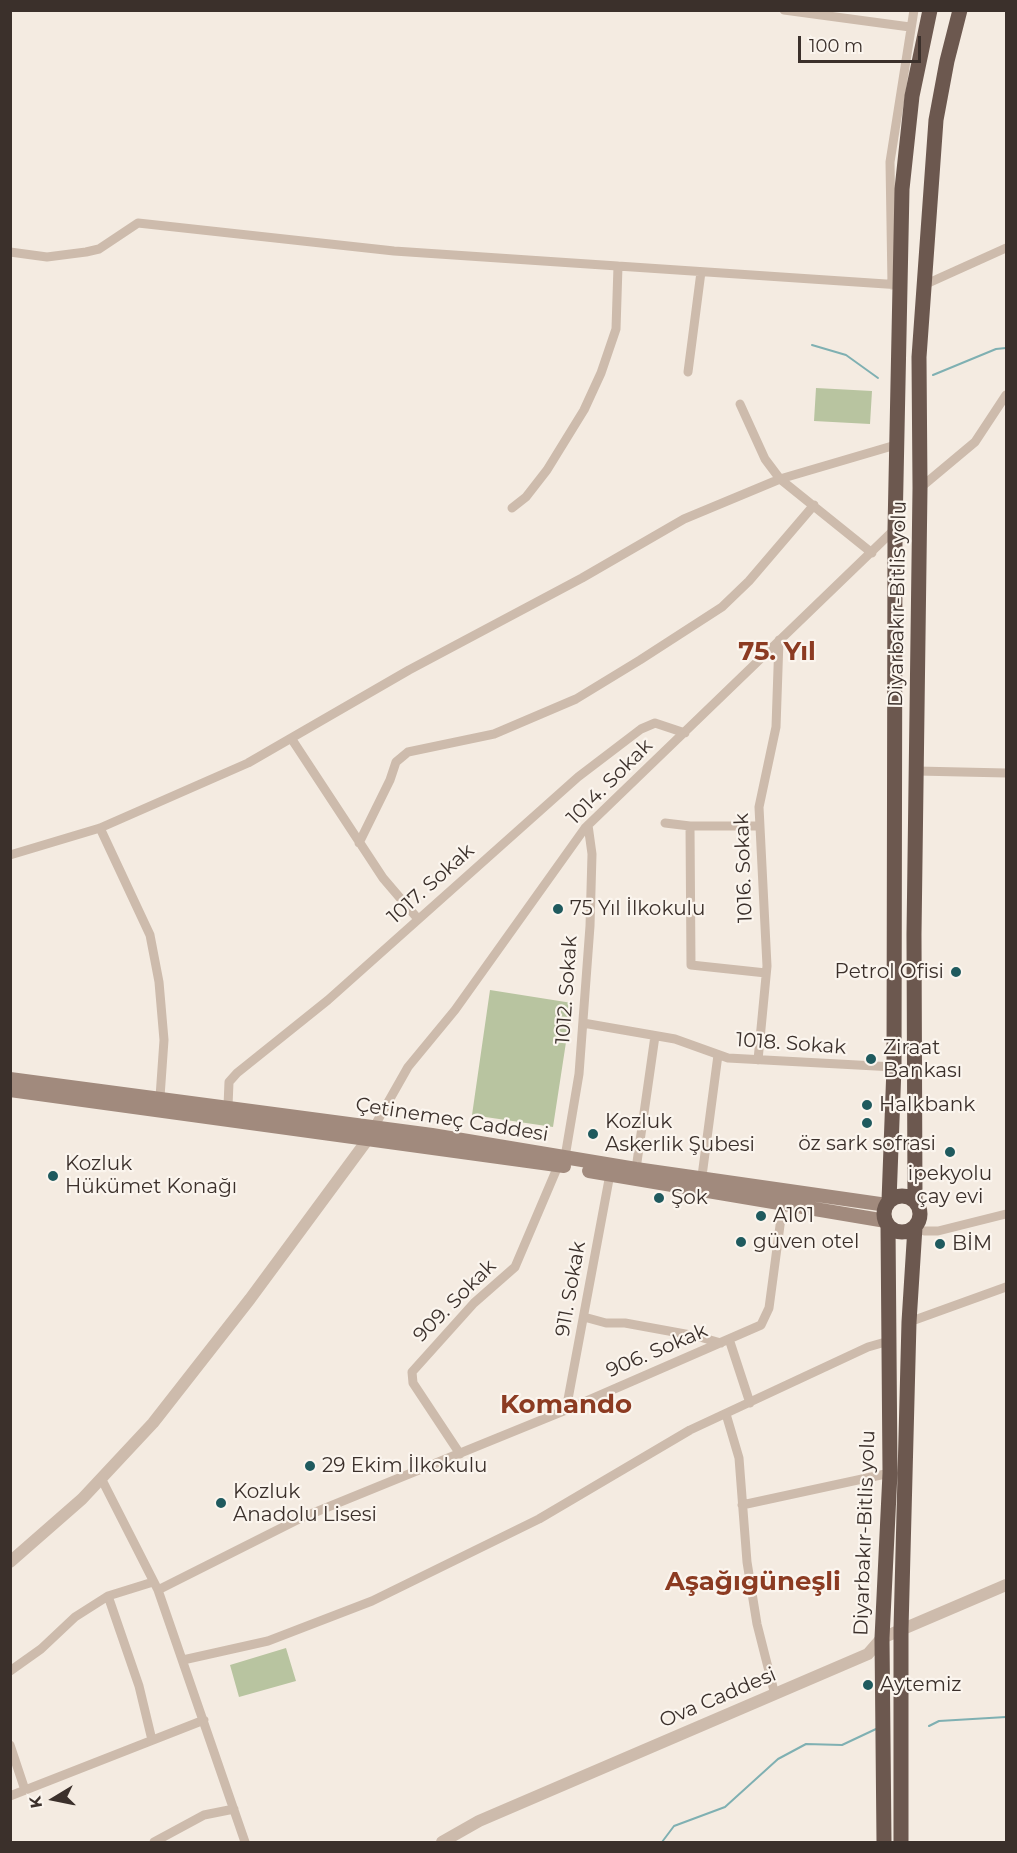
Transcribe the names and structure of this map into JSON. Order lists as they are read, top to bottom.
{
  "streets": {
    "highway": ["Diyarbakır-Bitlis yolu"],
    "main road": ["Çetinemeç Caddesi"],
    "street": [
      "1014. Sokak",
      "1016. Sokak",
      "1017. Sokak",
      "1012. Sokak",
      "1018. Sokak",
      "911. Sokak",
      "909. Sokak",
      "906. Sokak",
      "Ova Caddesi"
    ]
  },
  "crossings": [
    ["Diyarbakır-Bitlis yolu", "1014. Sokak"],
    ["Diyarbakır-Bitlis yolu", "1018. Sokak"],
    ["Diyarbakır-Bitlis yolu", "Çetinemeç Caddesi"],
    ["Diyarbakır-Bitlis yolu", "Ova Caddesi"],
    ["1014. Sokak", "1016. Sokak"],
    ["1014. Sokak", "1017. Sokak"],
    ["1014. Sokak", "1012. Sokak"],
    ["1014. Sokak", "Çetinemeç Caddesi"],
    ["1016. Sokak", "1018. Sokak"],
    ["1017. Sokak", "Çetinemeç Caddesi"],
    ["1012. Sokak", "1018. Sokak"],
    ["1012. Sokak", "Çetinemeç Caddesi"],
    ["1012. Sokak", "909. Sokak"],
    ["Çetinemeç Caddesi", "911. Sokak"],
    ["Çetinemeç Caddesi", "909. Sokak"],
    ["Çetinemeç Caddesi", "906. Sokak"],
    ["911. Sokak", "906. Sokak"],
    ["909. Sokak", "906. Sokak"]
  ],
  "districts": ["75. Yıl", "Komando", "Aşağıgüneşli"],
  "places": [
    "75 Yıl İlkokulu",
    "Petrol Ofisi",
    "Ziraat Bankası",
    "Halkbank",
    "öz sark sofrasi",
    "Kozluk Askerlik Şubesi",
    "ipekyolu çay evi",
    "Kozluk Hükümet Konağı",
    "Şok",
    "A101",
    "güven otel",
    "BİM",
    "29 Ekim İlkokulu",
    "Kozluk Anadolu Lisesi",
    "Aytemiz"
  ],
  "scale_bar": "100 m",
  "north": "left"
}
